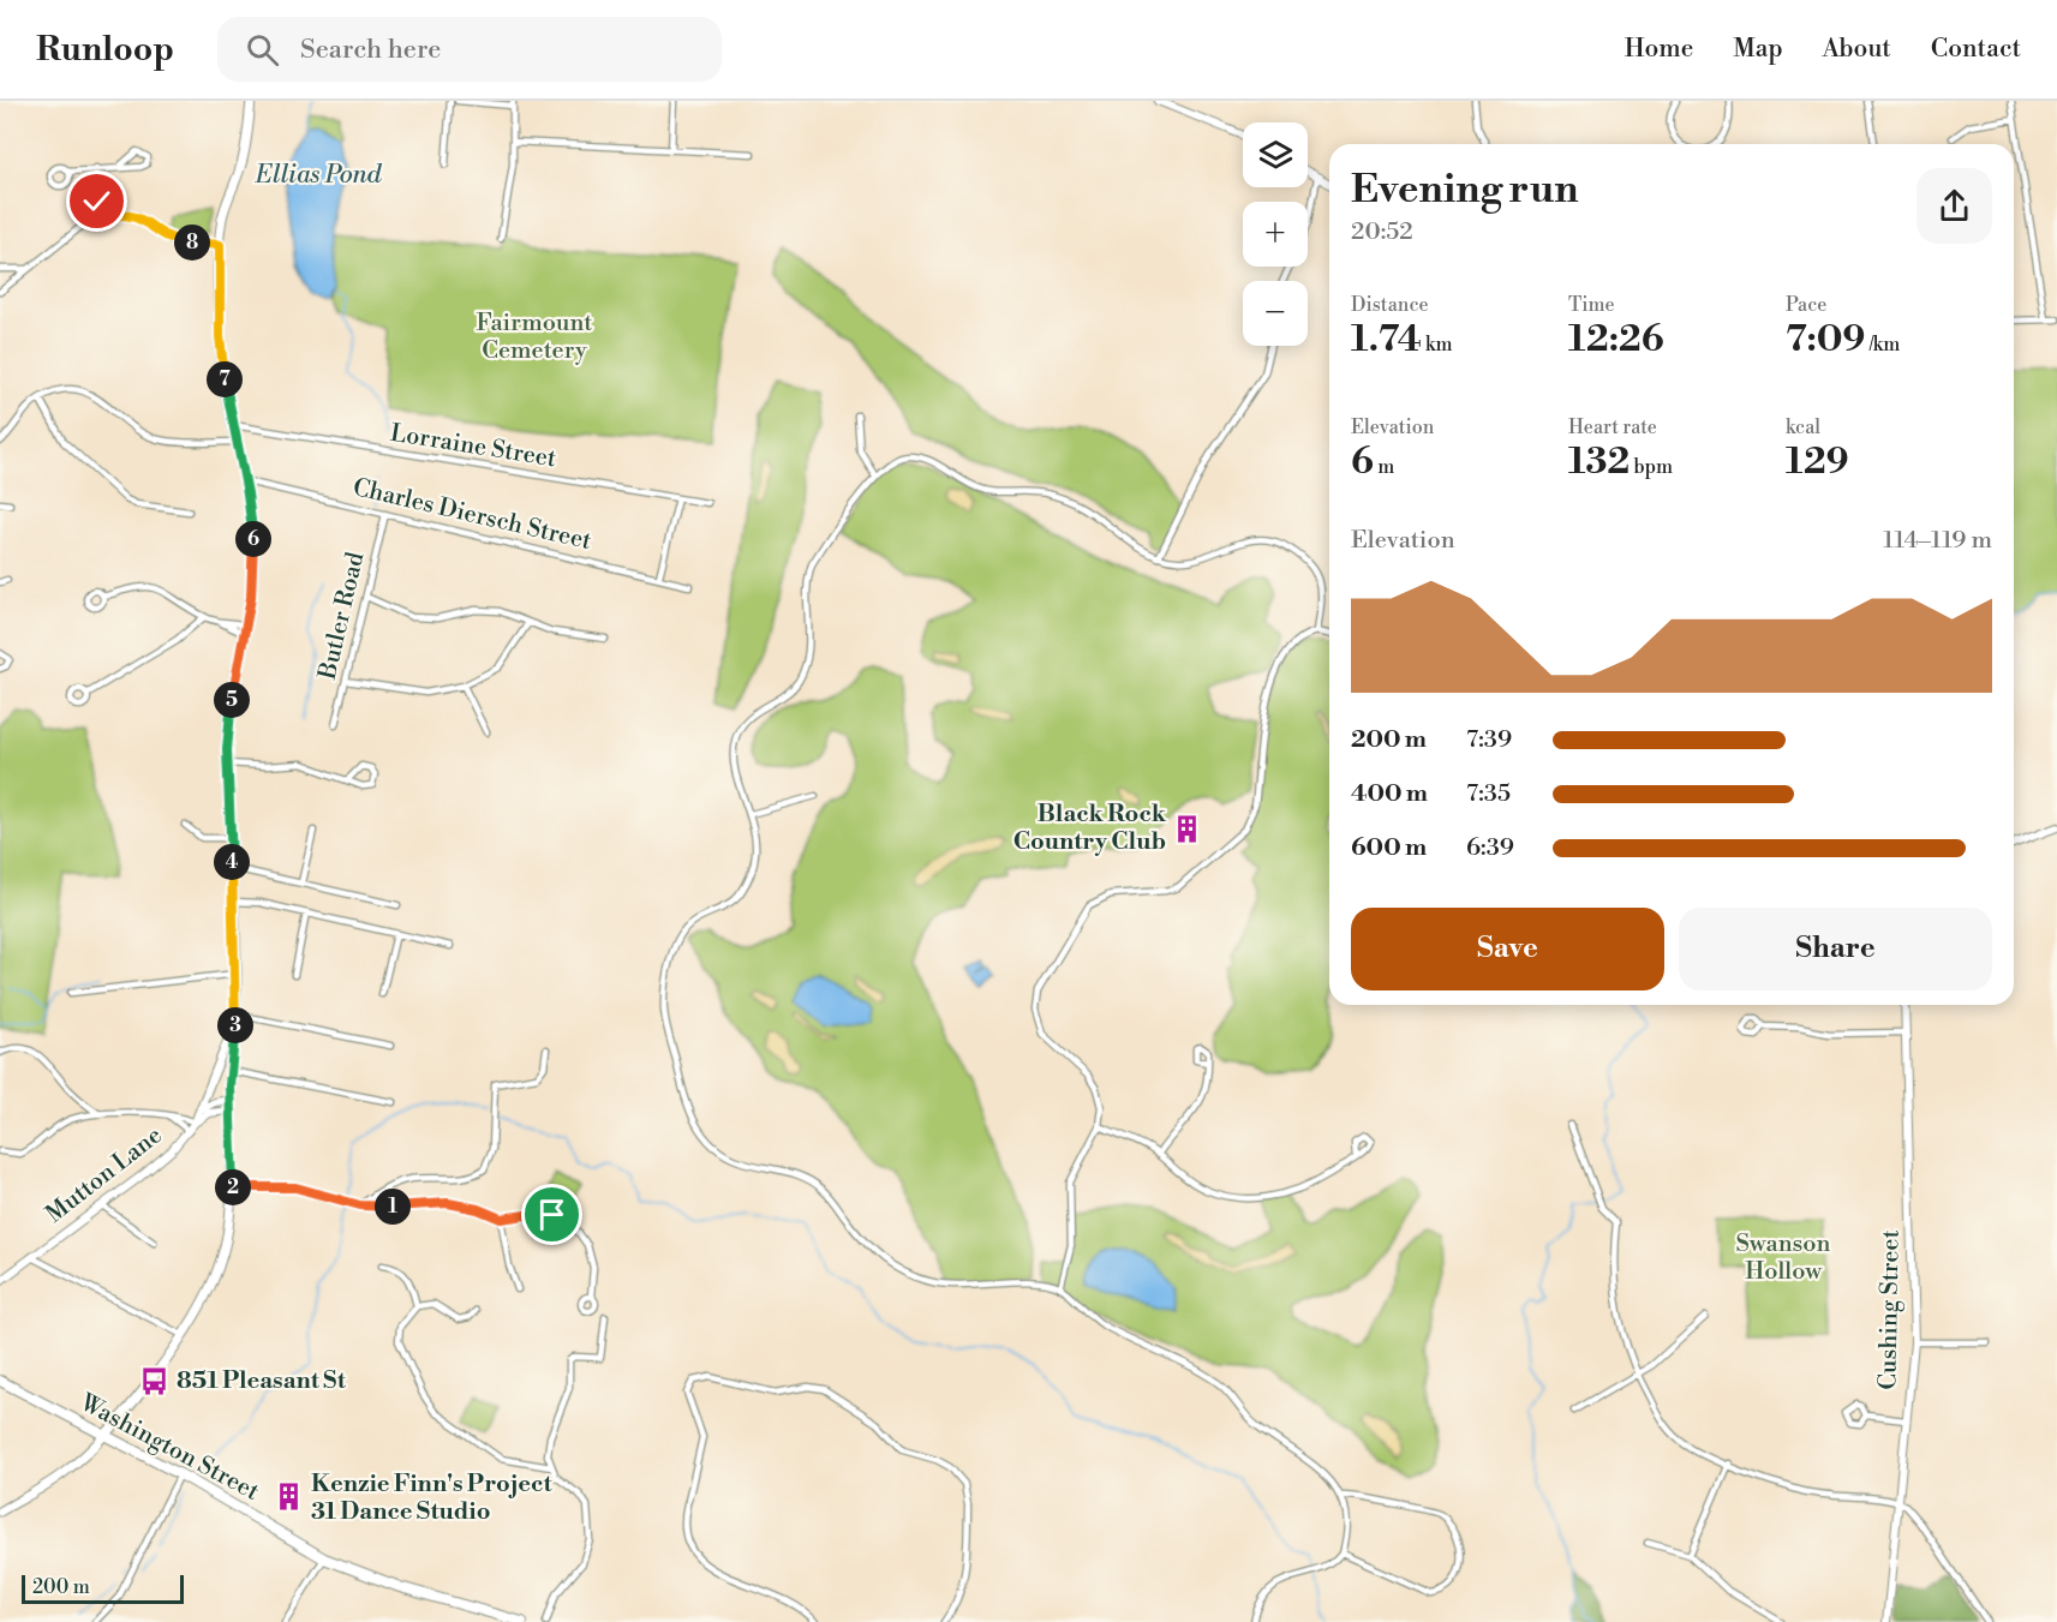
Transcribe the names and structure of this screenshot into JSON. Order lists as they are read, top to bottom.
{
  "streets": {
    "main road": ["Washington Street"],
    "street": [
      "Lorraine Street",
      "Charles Diersch Street",
      "Butler Road",
      "Mutton Lane",
      "Cushing Street"
    ]
  },
  "crossings": [
    ["Charles Diersch Street", "Butler Road"]
  ],
  "water": ["Ellias Pond"],
  "parks": ["Fairmount Cemetery", "Swanson Hollow"],
  "places": {
    "building": ["Black Rock Country Club", "Kenzie Finn's Project 31 Dance Studio"],
    "bus stop": ["851 Pleasant St"]
  },
  "scale_bar": "200 m",
  "page": {
    "header": "Runloop",
    "search": "Search here",
    "nav": [
      "Home",
      "Map",
      "About",
      "Contact"
    ],
    "map_buttons": ["+", "−"],
    "heading": ["Evening run", "20:52"],
    "pins": [
      "8",
      "7",
      "6",
      "5",
      "4",
      "3",
      "2",
      "1"
    ],
    "stats": [
      ["Distance", "1.74 km"],
      ["Time", "12:26"],
      ["Pace", "7:09 /km"],
      ["Elevation", "6 m"],
      ["Heart rate", "132 bpm"],
      ["kcal", "129"]
    ],
    "chart": ["Elevation", "114–119 m"],
    "list": [
      {
        "name": "200 m",
        "note": "7:39"
      },
      {
        "name": "400 m",
        "note": "7:35"
      },
      {
        "name": "600 m",
        "note": "6:39"
      }
    ],
    "buttons": ["Save", "Share"],
    "scale": "200 m"
  }
}
